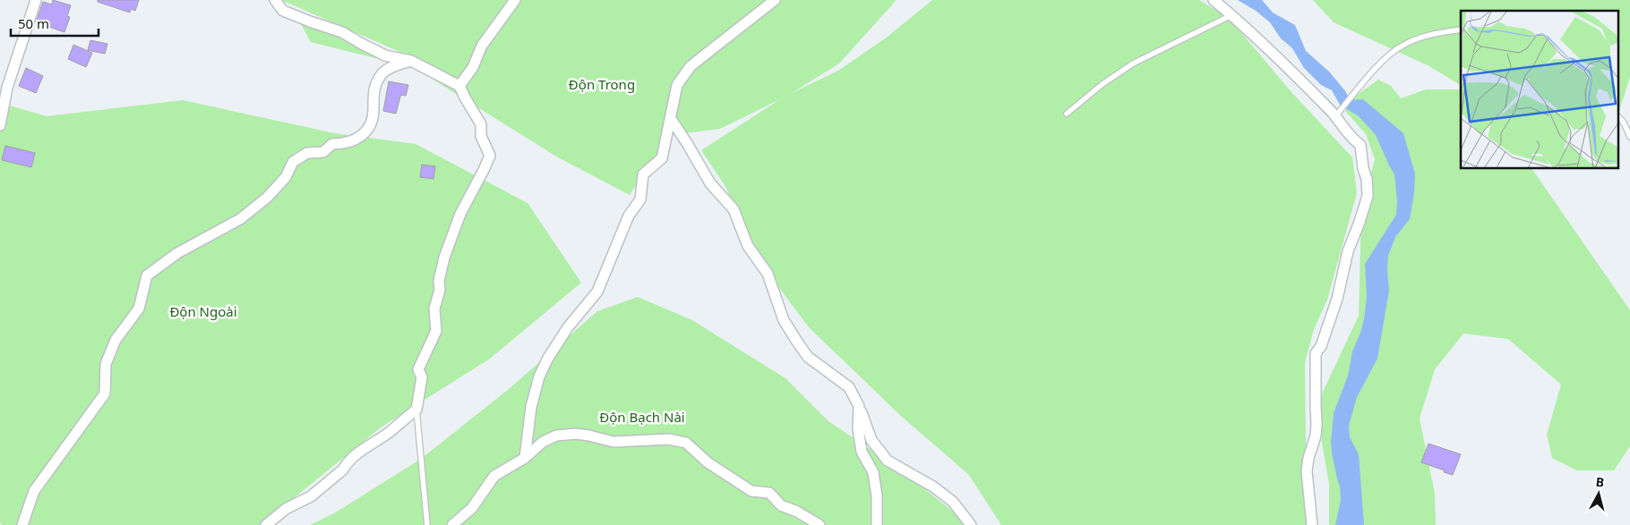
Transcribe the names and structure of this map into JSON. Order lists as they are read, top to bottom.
{
  "parks": ["Độn Trong", "Độn Ngoài", "Độn Bạch Nài"],
  "scale_bar": "50 m",
  "north": "top"
}
